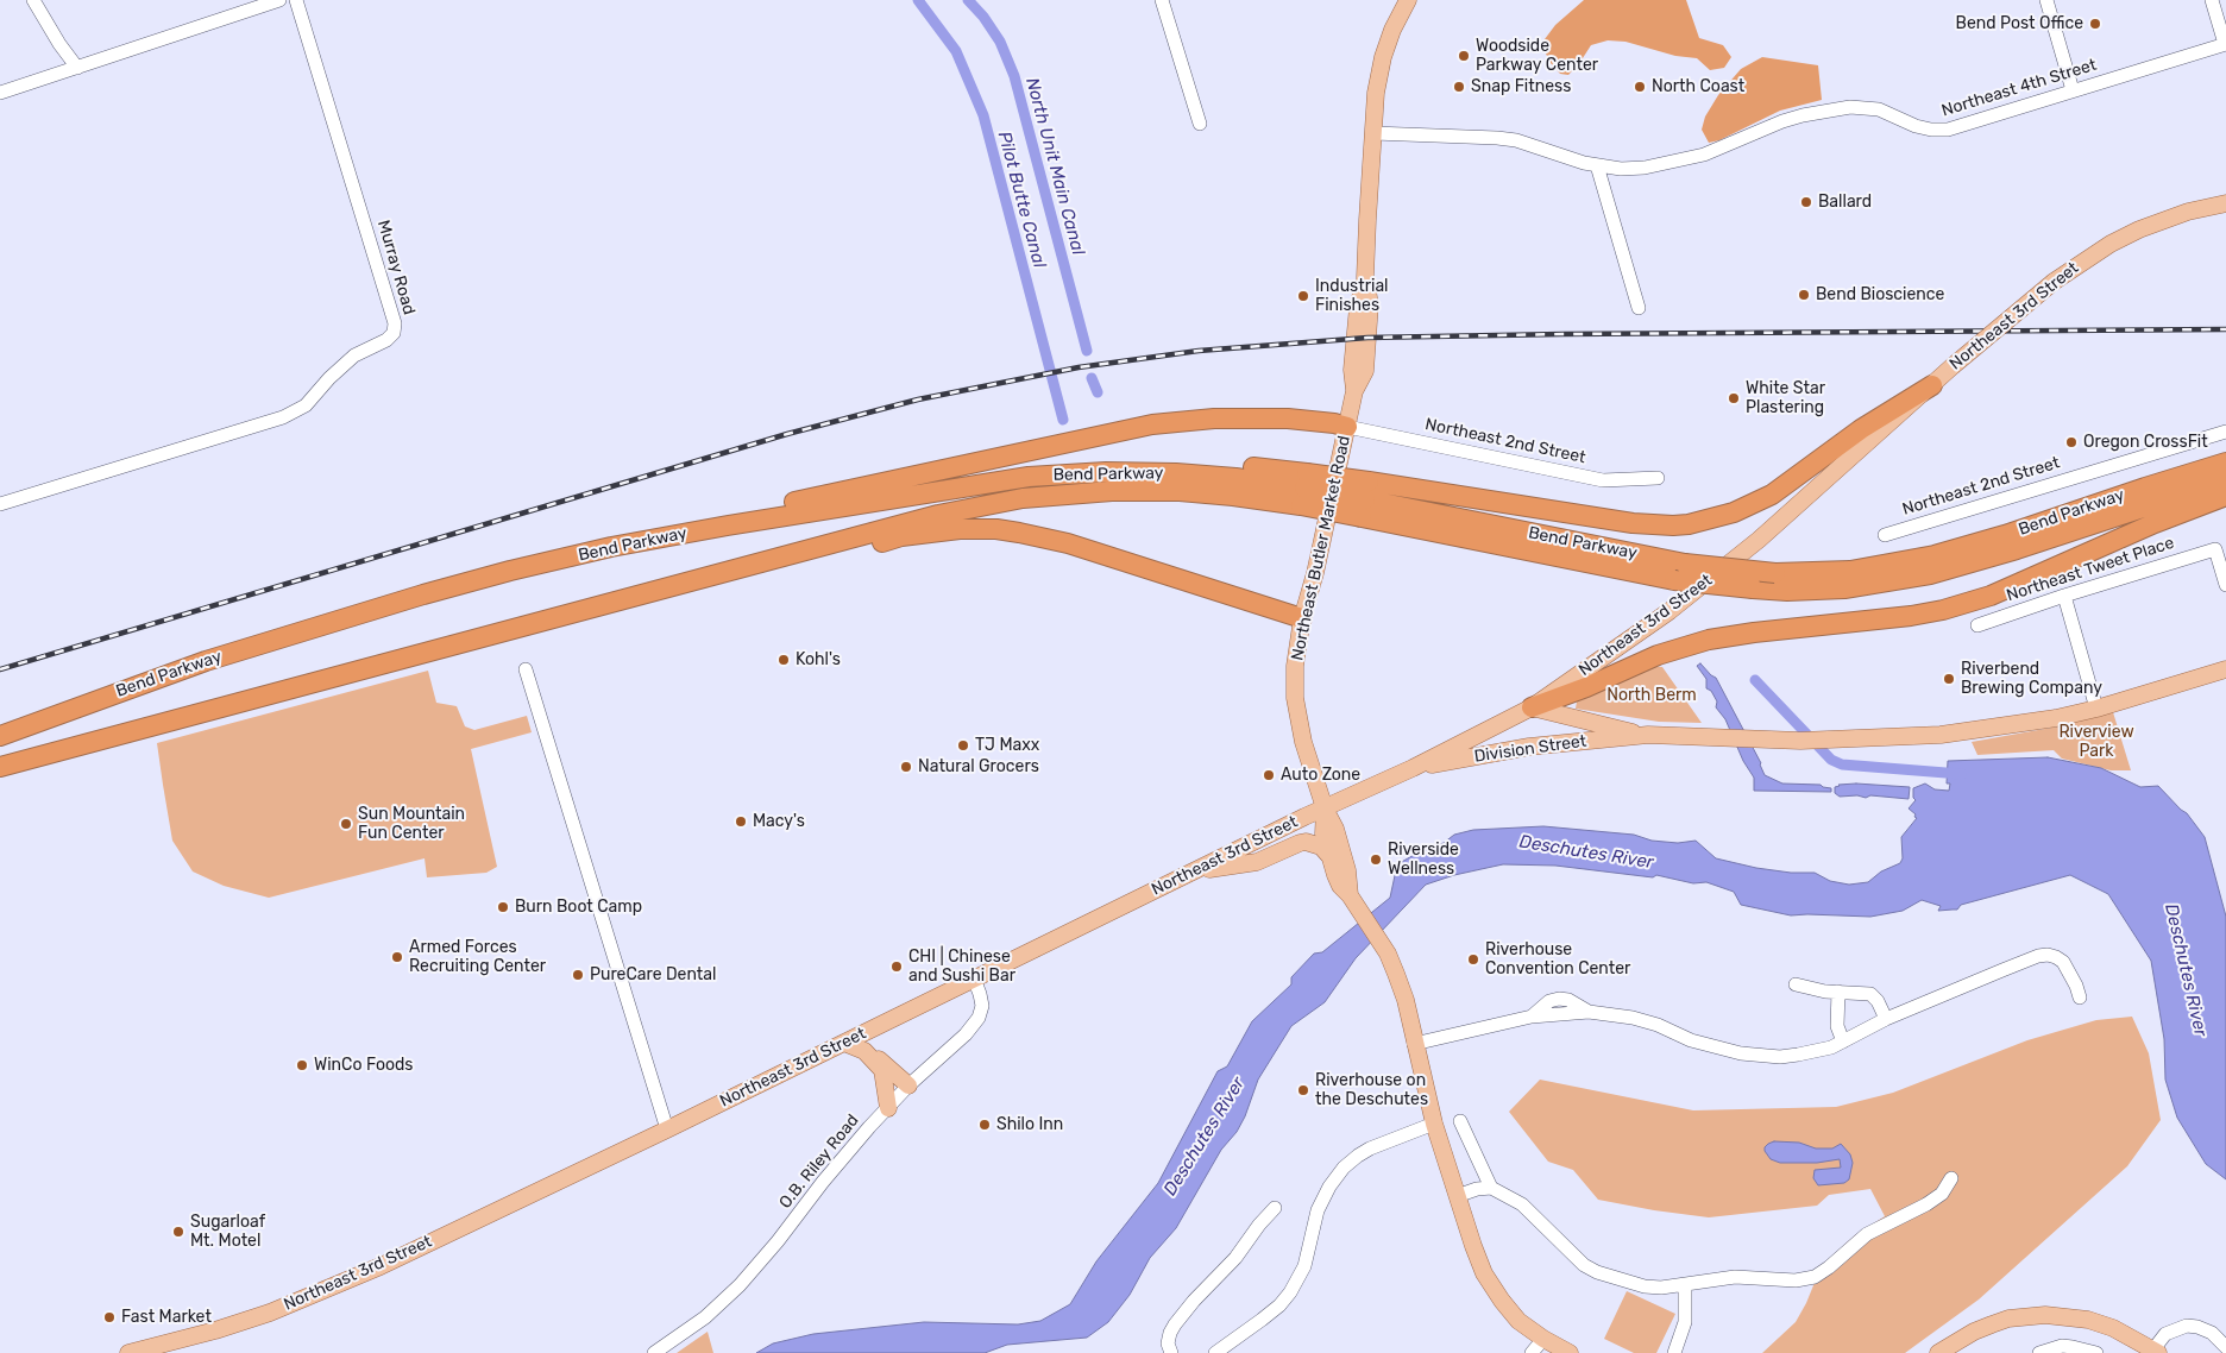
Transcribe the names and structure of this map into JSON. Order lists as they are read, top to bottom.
{
  "streets": {
    "highway": ["Bend Parkway"],
    "main road": ["Northeast 3rd Street", "Northeast Butler Market Road", "Division Street"],
    "street": [
      "Northeast 4th Street",
      "Murray Road",
      "Northeast 2nd Street",
      "Northeast Tweet Place",
      "O.B. Riley Road"
    ]
  },
  "crossings": [
    ["Northeast 4th Street", "Northeast Butler Market Road"],
    ["Northeast 3rd Street", "Northeast Butler Market Road"],
    ["Northeast 3rd Street", "Division Street"],
    ["Northeast 3rd Street", "O.B. Riley Road"],
    ["Northeast 2nd Street", "Northeast Butler Market Road"]
  ],
  "water": ["North Unit Main Canal", "Pilot Butte Canal", "Deschutes River"],
  "parks": ["North Berm", "Riverview Park"],
  "places": [
    "Bend Post Office",
    "Woodside Parkway Center",
    "Snap Fitness",
    "North Coast",
    "Ballard",
    "Bend Bioscience",
    "Industrial Finishes",
    "White Star Plastering",
    "Oregon CrossFit",
    "Kohl's",
    "Riverbend Brewing Company",
    "TJ Maxx",
    "Natural Grocers",
    "Auto Zone",
    "Macy's",
    "Sun Mountain Fun Center",
    "Riverside Wellness",
    "Burn Boot Camp",
    "Armed Forces Recruiting Center",
    "Riverhouse Convention Center",
    "CHI | Chinese and Sushi Bar",
    "PureCare Dental",
    "WinCo Foods",
    "Riverhouse on the Deschutes",
    "Shilo Inn",
    "Sugarloaf Mt. Motel",
    "Fast Market"
  ]
}
